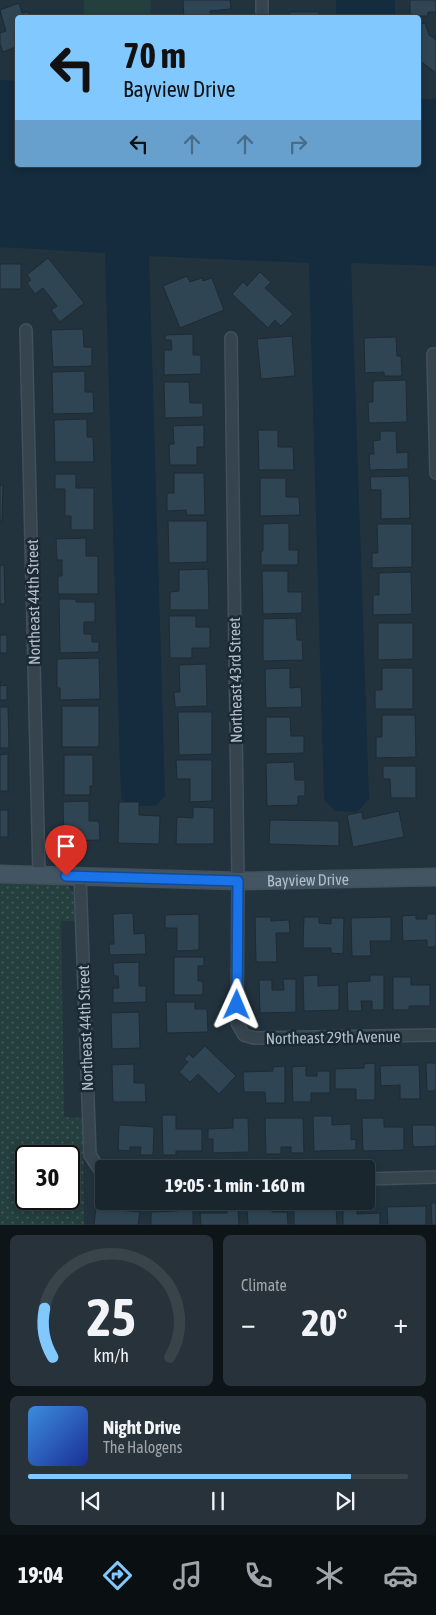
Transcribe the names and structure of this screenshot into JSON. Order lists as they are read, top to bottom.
{
  "streets": {
    "street": [
      "Northeast 44th Street",
      "Northeast 43rd Street",
      "Bayview Drive",
      "Northeast 29th Avenue"
    ]
  },
  "crossings": [
    ["Northeast 44th Street", "Bayview Drive"],
    ["Northeast 43rd Street", "Bayview Drive"],
    ["Northeast 43rd Street", "Northeast 29th Avenue"]
  ],
  "page": {
    "turn": ["70 m", "Bayview Drive"],
    "limit": "30",
    "trip": "19:05 · 1 min · 160 m",
    "tile": "Climate",
    "heat": ["−", "20°", "+"],
    "song": ["Night Drive", "The Halogens"],
    "tabs": "19:04",
    "gauge": ["25", "km/h"]
  }
}
